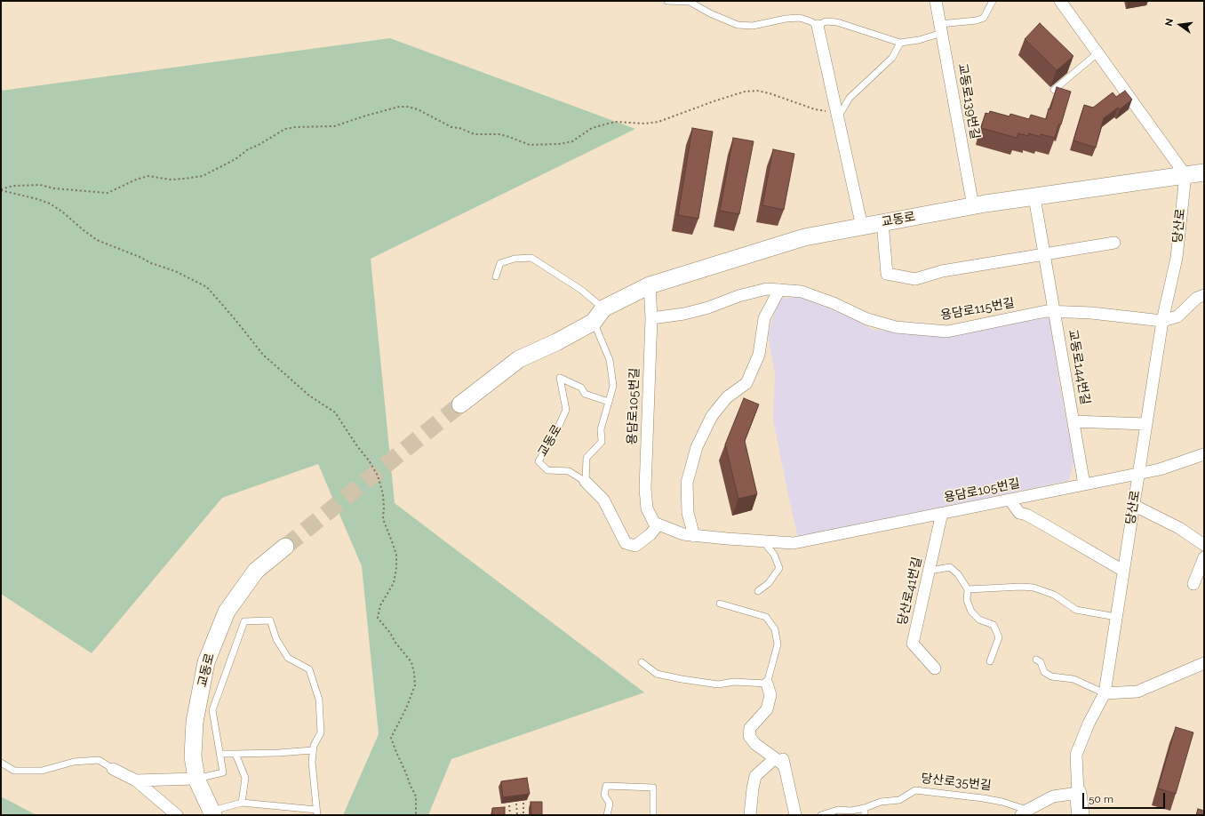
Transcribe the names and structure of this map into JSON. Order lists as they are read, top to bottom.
{
  "streets": {
    "street": [
      "교동로139번길",
      "교동로",
      "당산로",
      "용담로115번길",
      "교동로144번길",
      "용담로105번길",
      "당산로41번길",
      "당산로35번길"
    ]
  },
  "crossings": [
    ["교동로139번길", "교동로"],
    ["교동로", "당산로"],
    ["교동로", "교동로144번길"],
    ["교동로", "용담로105번길"],
    ["당산로", "용담로115번길"],
    ["당산로", "용담로105번길"],
    ["당산로", "당산로35번길"],
    ["용담로115번길", "교동로144번길"],
    ["용담로115번길", "용담로105번길"],
    ["교동로144번길", "용담로105번길"],
    ["용담로105번길", "당산로41번길"]
  ],
  "scale_bar": "50 m",
  "north": "left"
}
